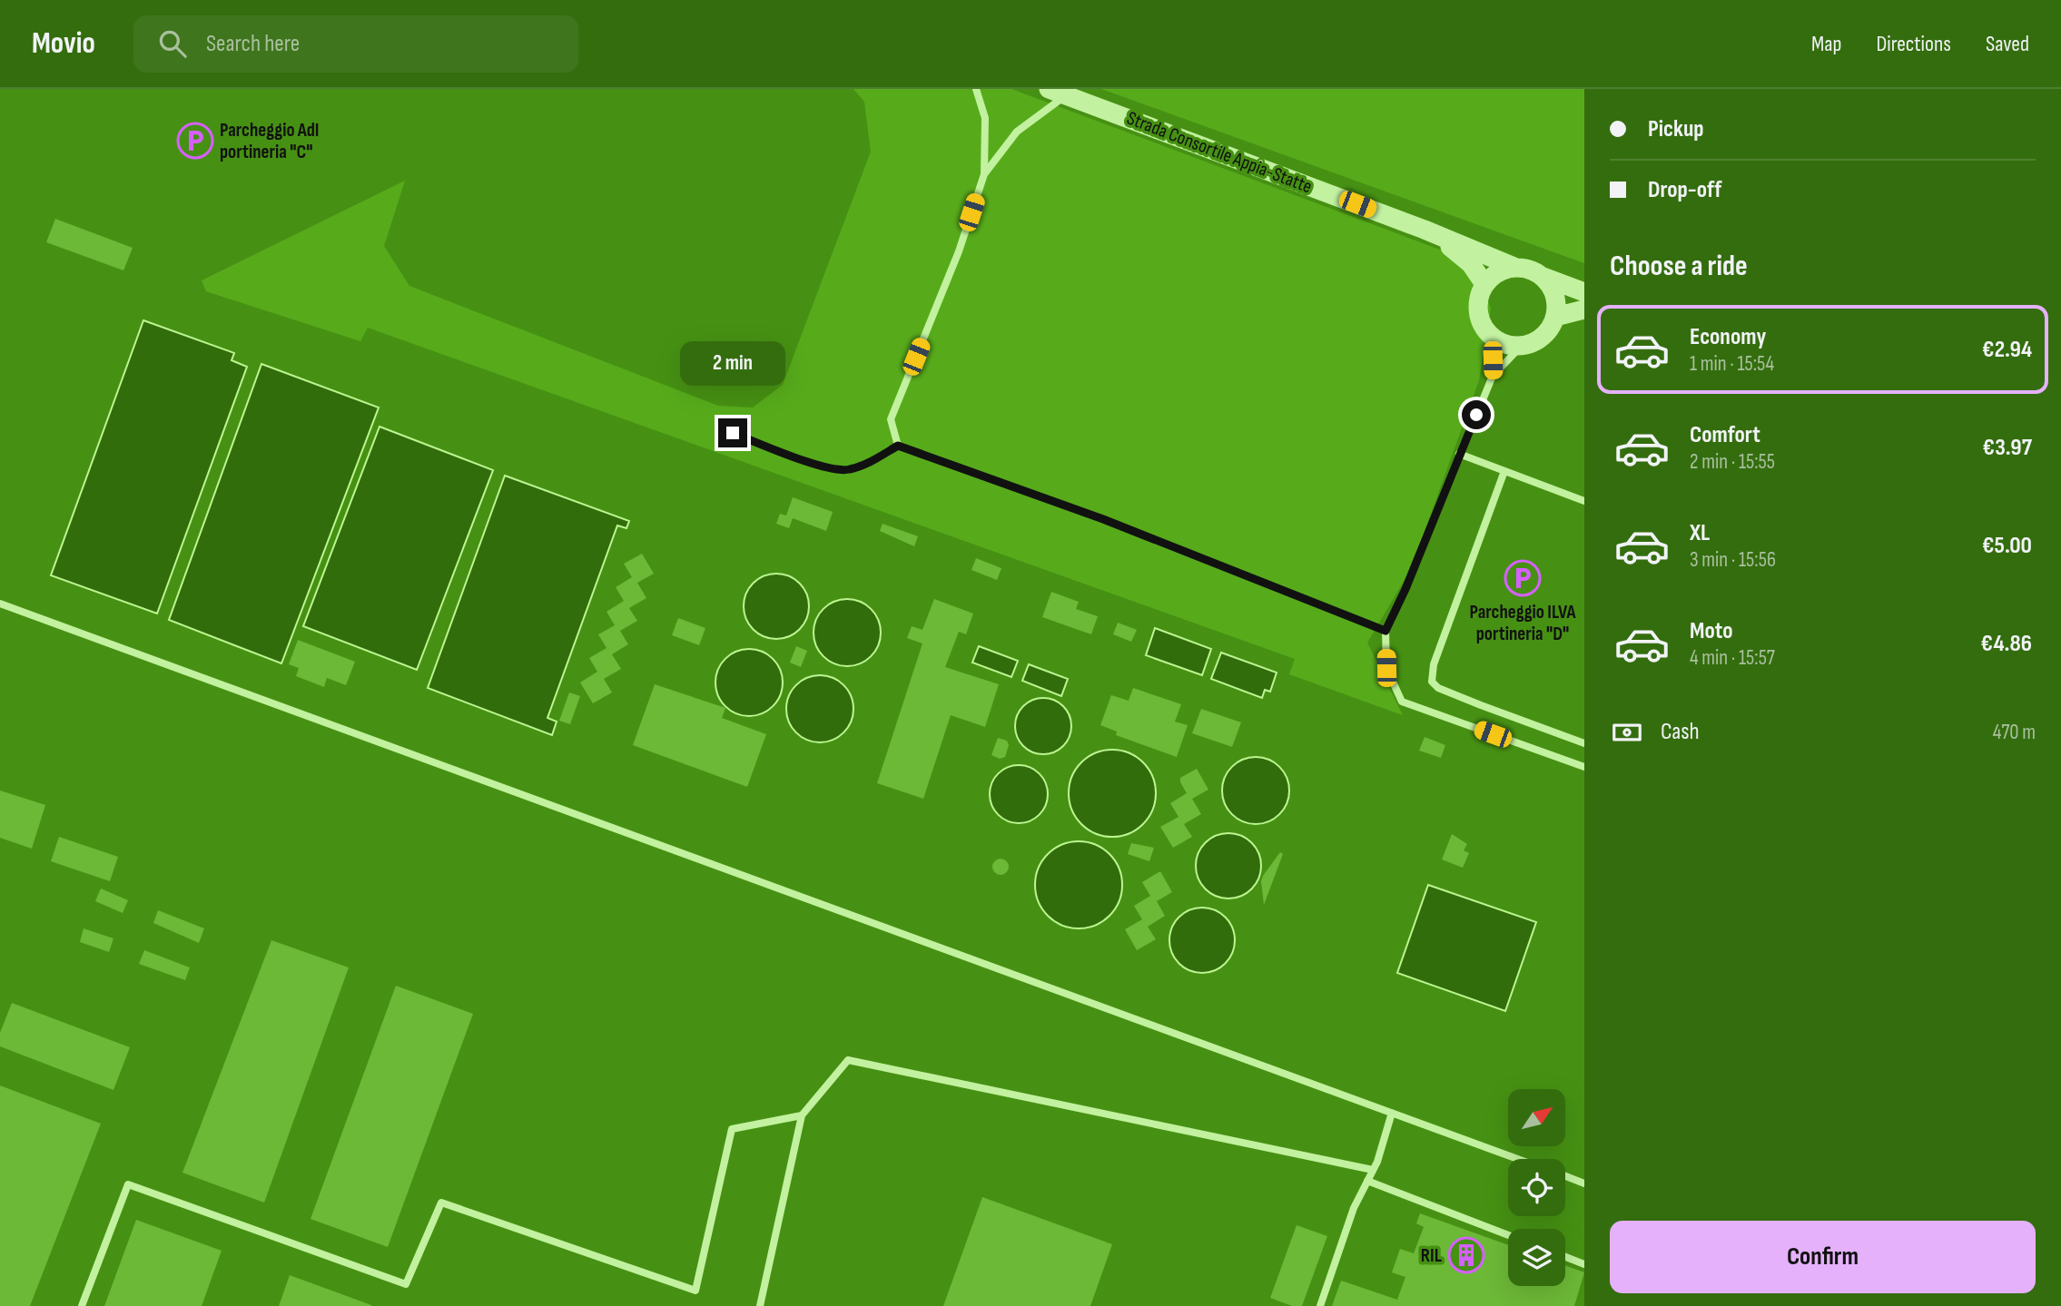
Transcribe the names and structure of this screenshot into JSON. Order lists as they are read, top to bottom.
{
  "streets": {
    "street": ["Strada Consortile Appia-Statte"]
  },
  "places": {
    "parking": ["Parcheggio AdI portineria \"C\"", "Parcheggio ILVA portineria \"D\""],
    "building": ["RIL"]
  },
  "north": "top right",
  "page": {
    "header": "Movio",
    "search": "Search here",
    "nav": ["Map", "Directions", "Saved"],
    "banner": ["Pickup", "Drop-off"],
    "heading": "Choose a ride",
    "list": [
      {
        "name": "Economy",
        "note": "1 min · 15:54",
        "value": "€2.94"
      },
      {
        "name": "Comfort",
        "note": "2 min · 15:55",
        "value": "€3.97"
      },
      {
        "name": "XL",
        "note": "3 min · 15:56",
        "value": "€5.00"
      },
      {
        "name": "Moto",
        "note": "4 min · 15:57",
        "value": "€4.86"
      }
    ],
    "bubble": "2 min",
    "pay": ["Cash", "470 m"],
    "buttons": "Confirm"
  }
}
